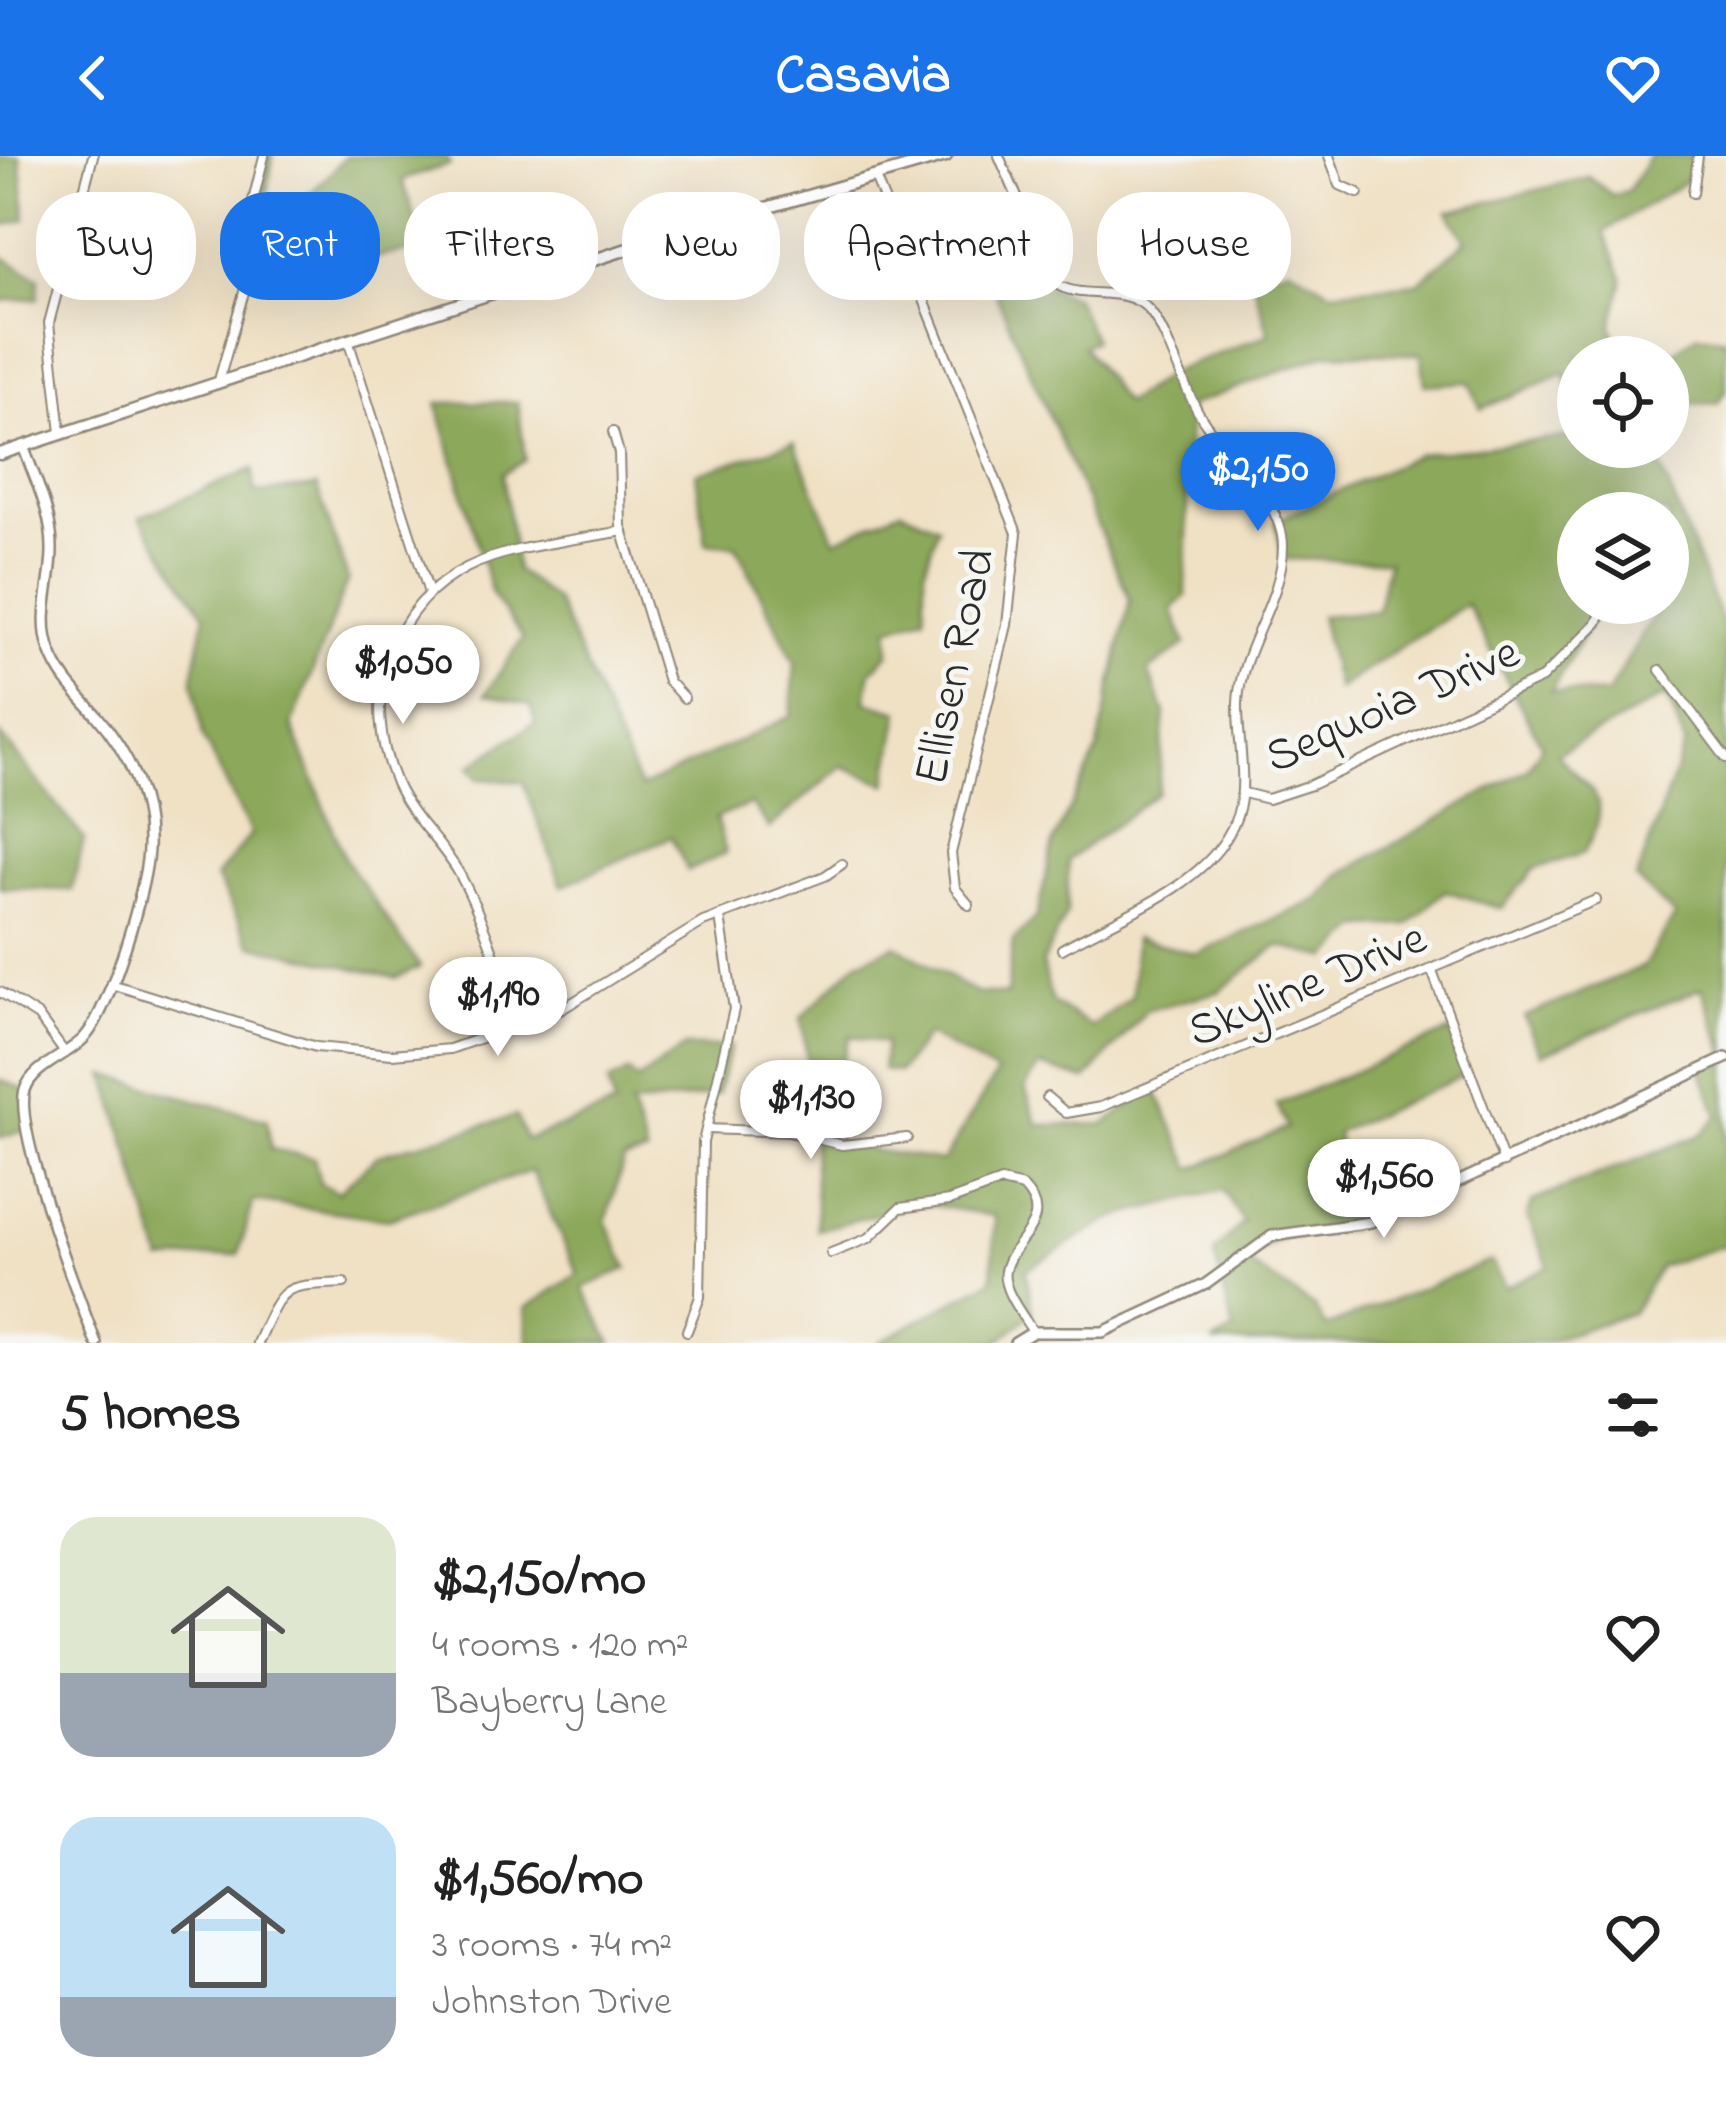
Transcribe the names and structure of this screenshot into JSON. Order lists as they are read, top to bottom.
{
  "streets": {
    "street": ["Ellisen Road", "Sequoia Drive", "Skyline Drive"]
  },
  "page": {
    "header": "Casavia",
    "chip": [
      "Buy",
      "Rent",
      "Filters",
      "New",
      "Apartment",
      "House"
    ],
    "price": [
      "$2,150",
      "$1,050",
      "$1,190",
      "$1,130",
      "$1,560"
    ],
    "heading": "5 homes",
    "list": [
      {
        "name": "$2,150/mo",
        "note": "4 rooms · 120 m² · Bayberry Lane"
      },
      {
        "name": "$1,560/mo",
        "note": "3 rooms · 74 m² · Johnston Drive"
      }
    ]
  }
}
